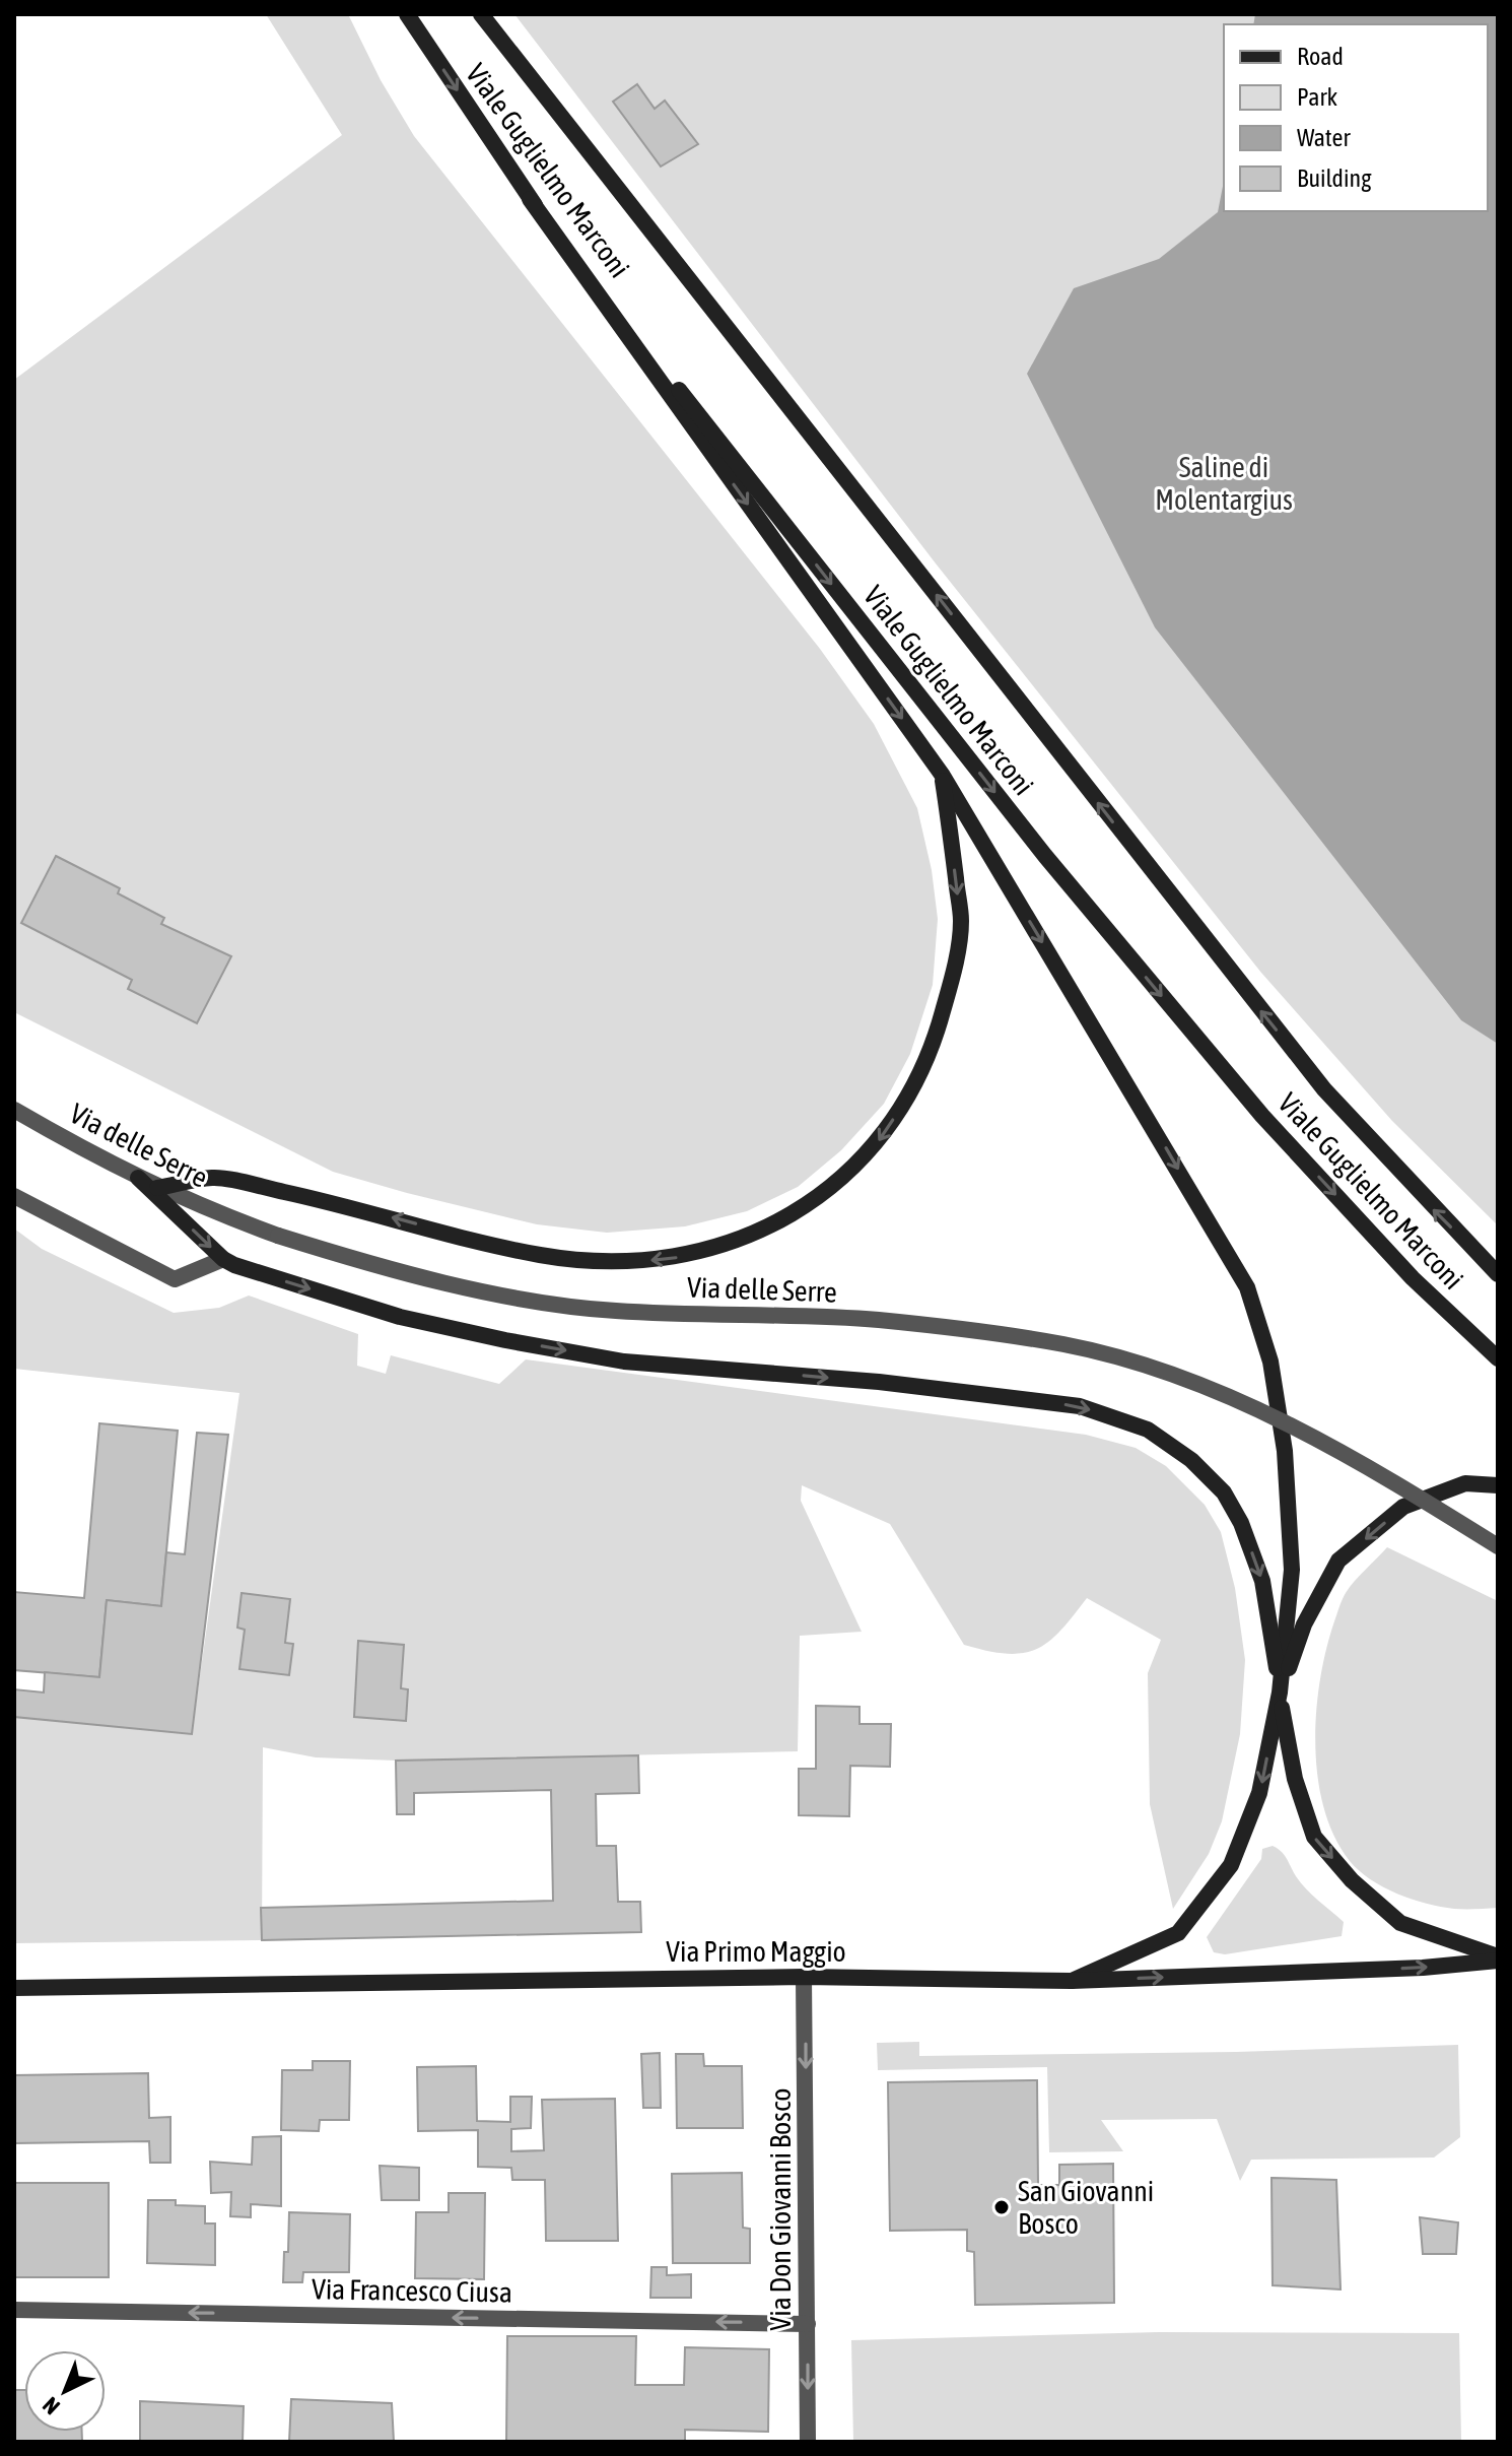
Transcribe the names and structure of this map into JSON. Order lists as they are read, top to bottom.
{
  "streets": {
    "main road": ["Viale Guglielmo Marconi", "Via Primo Maggio"],
    "street": ["Via delle Serre", "Via Don Giovanni Bosco", "Via Francesco Ciusa"]
  },
  "crossings": [
    ["Via Primo Maggio", "Via Don Giovanni Bosco"],
    ["Via Don Giovanni Bosco", "Via Francesco Ciusa"]
  ],
  "one_way": ["Via Don Giovanni Bosco", "Via Francesco Ciusa"],
  "parks": ["Saline di Molentargius"],
  "places": ["San Giovanni Bosco"],
  "legend": [
    "Road",
    "Park",
    "Water",
    "Building"
  ],
  "north": "bottom left"
}
